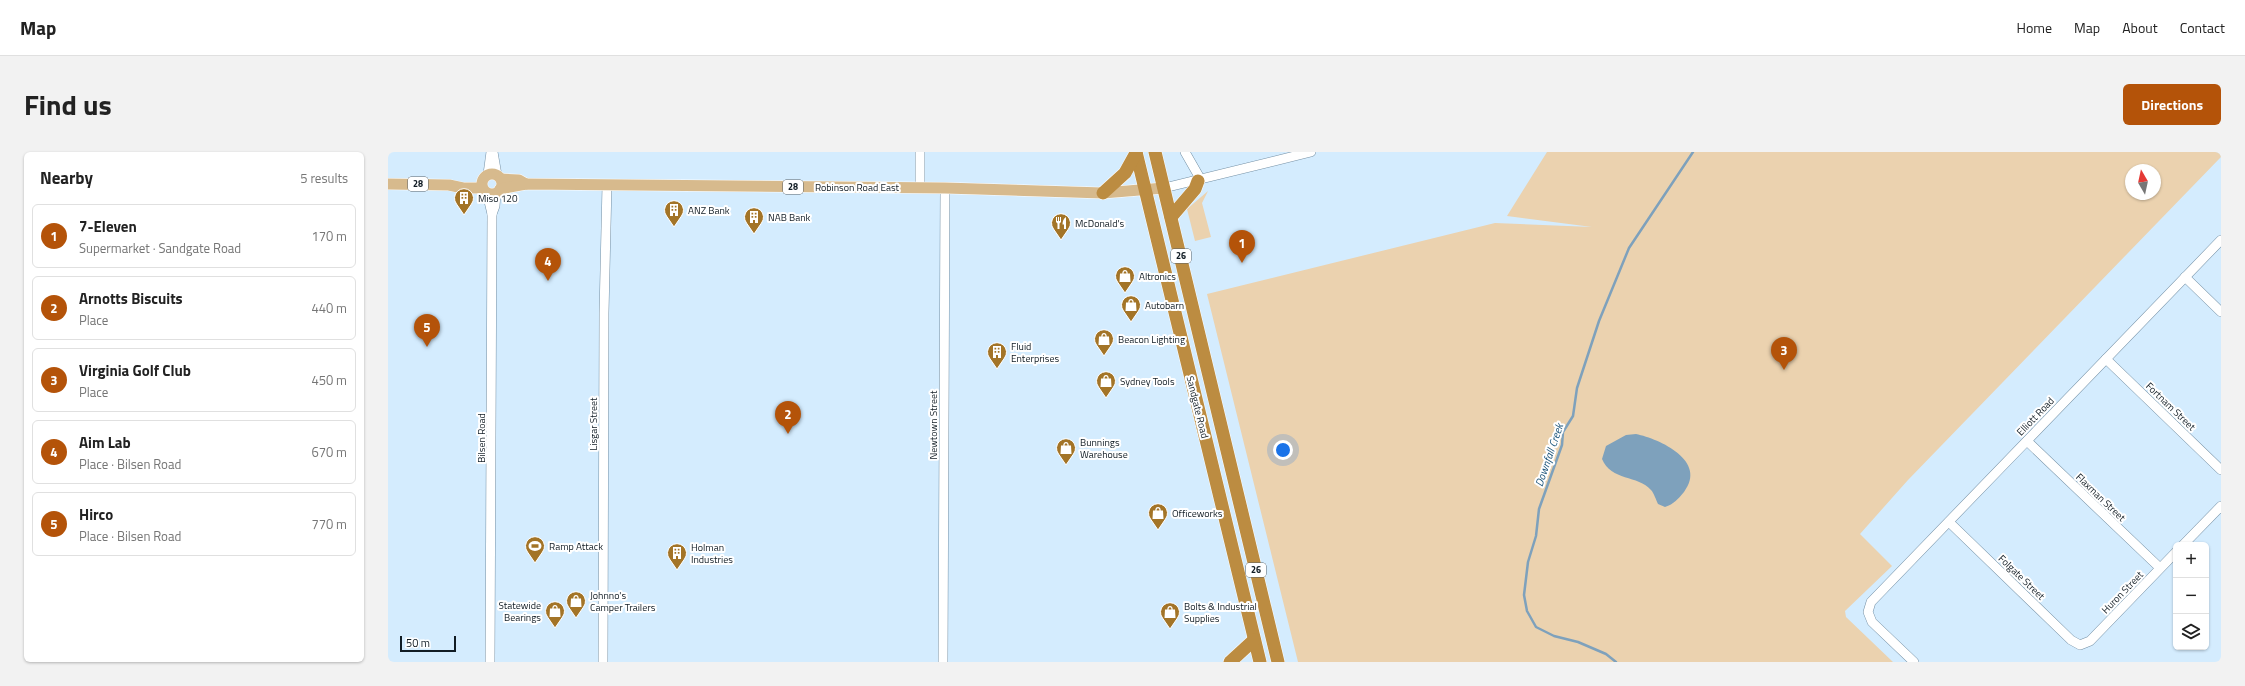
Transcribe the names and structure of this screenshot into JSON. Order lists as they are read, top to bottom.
{
  "streets": {
    "highway": ["26", "Sandgate Road"],
    "main road": ["28", "Robinson Road East"],
    "street": [
      "Fortnam Street",
      "Elliott Road",
      "Lisgar Street",
      "Newtown Street",
      "Bilsen Road",
      "Flaxman Street",
      "Folgate Street",
      "Huron Street"
    ]
  },
  "crossings": [
    ["Robinson Road East", "Sandgate Road"],
    ["Robinson Road East", "Lisgar Street"],
    ["Robinson Road East", "Newtown Street"],
    ["Robinson Road East", "Bilsen Road"],
    ["Fortnam Street", "Elliott Road"],
    ["Elliott Road", "Flaxman Street"],
    ["Elliott Road", "Folgate Street"],
    ["Flaxman Street", "Huron Street"],
    ["Folgate Street", "Huron Street"]
  ],
  "water": ["Downfall Creek"],
  "places": {
    "building": [
      "Miso 120",
      "ANZ Bank",
      "NAB Bank",
      "Fluid Enterprises",
      "Holman Industries"
    ],
    "restaurant": ["McDonald's"],
    "shop": [
      "Altronics",
      "Autobarn",
      "Beacon Lighting",
      "Sydney Tools",
      "Bunnings Warehouse",
      "Officeworks",
      "Johnno's Camper Trailers",
      "Statewide Bearings",
      "Bolts & Industrial Supplies"
    ],
    "sports": ["Ramp Attack"]
  },
  "scale_bar": "50 m",
  "north": "top",
  "page": {
    "header": "Map",
    "nav": [
      "Home",
      "Map",
      "About",
      "Contact"
    ],
    "title": "Find us",
    "buttons": "Directions",
    "heading": ["Nearby", "5 results"],
    "list": [
      {
        "mark": "1",
        "name": "7-Eleven",
        "note": "Supermarket · Sandgate Road",
        "value": "170 m"
      },
      {
        "mark": "2",
        "name": "Arnotts Biscuits",
        "note": "Place",
        "value": "440 m"
      },
      {
        "mark": "3",
        "name": "Virginia Golf Club",
        "note": "Place",
        "value": "450 m"
      },
      {
        "mark": "4",
        "name": "Aim Lab",
        "note": "Place · Bilsen Road",
        "value": "670 m"
      },
      {
        "mark": "5",
        "name": "Hirco",
        "note": "Place · Bilsen Road",
        "value": "770 m"
      }
    ],
    "pins": [
      "1",
      "4",
      "5",
      "3",
      "2"
    ],
    "map_buttons": ["+", "−"],
    "scale": "50 m"
  }
}
